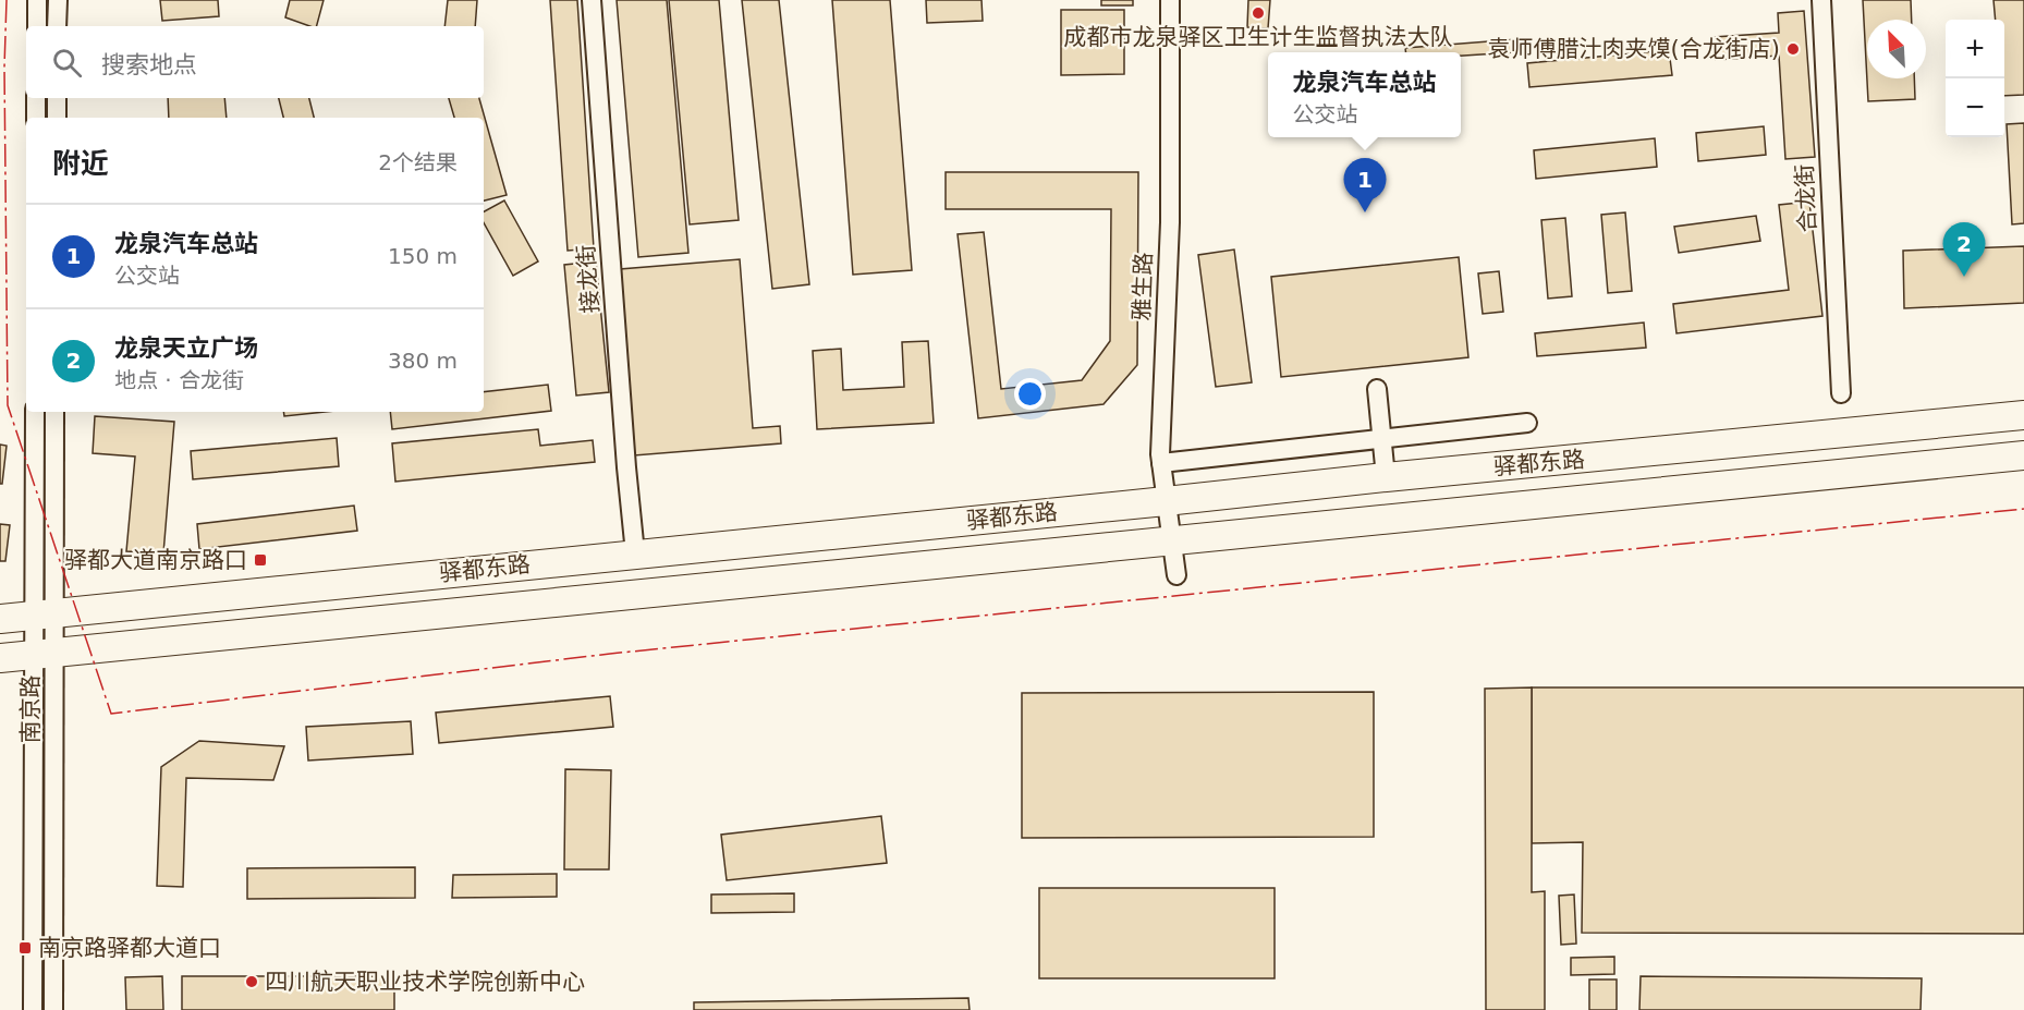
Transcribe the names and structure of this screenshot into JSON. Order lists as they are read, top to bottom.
{
  "streets": {
    "highway": ["驿都东路"],
    "street": [
      "合龙街",
      "接龙街",
      "雅生路",
      "南京路"
    ]
  },
  "crossings": [
    ["接龙街", "驿都东路"],
    ["雅生路", "驿都东路"],
    ["驿都东路", "南京路"]
  ],
  "places": {
    "other": ["成都市龙泉驿区卫生计生监督执法大队", "袁师傅腊汁肉夹馍(合龙街店)", "四川航天职业技术学院创新中心"],
    "transit": ["驿都大道南京路口", "南京路驿都大道口"]
  },
  "north": "top left",
  "page": {
    "map_buttons": ["+", "−"],
    "search": "搜索地点",
    "popup": ["龙泉汽车总站", "公交站"],
    "heading": ["附近", "2个结果"],
    "pins": ["1", "2"],
    "list": [
      {
        "mark": "1",
        "name": "龙泉汽车总站",
        "note": "公交站",
        "value": "150 m"
      },
      {
        "mark": "2",
        "name": "龙泉天立广场",
        "note": "地点 · 合龙街",
        "value": "380 m"
      }
    ]
  }
}
